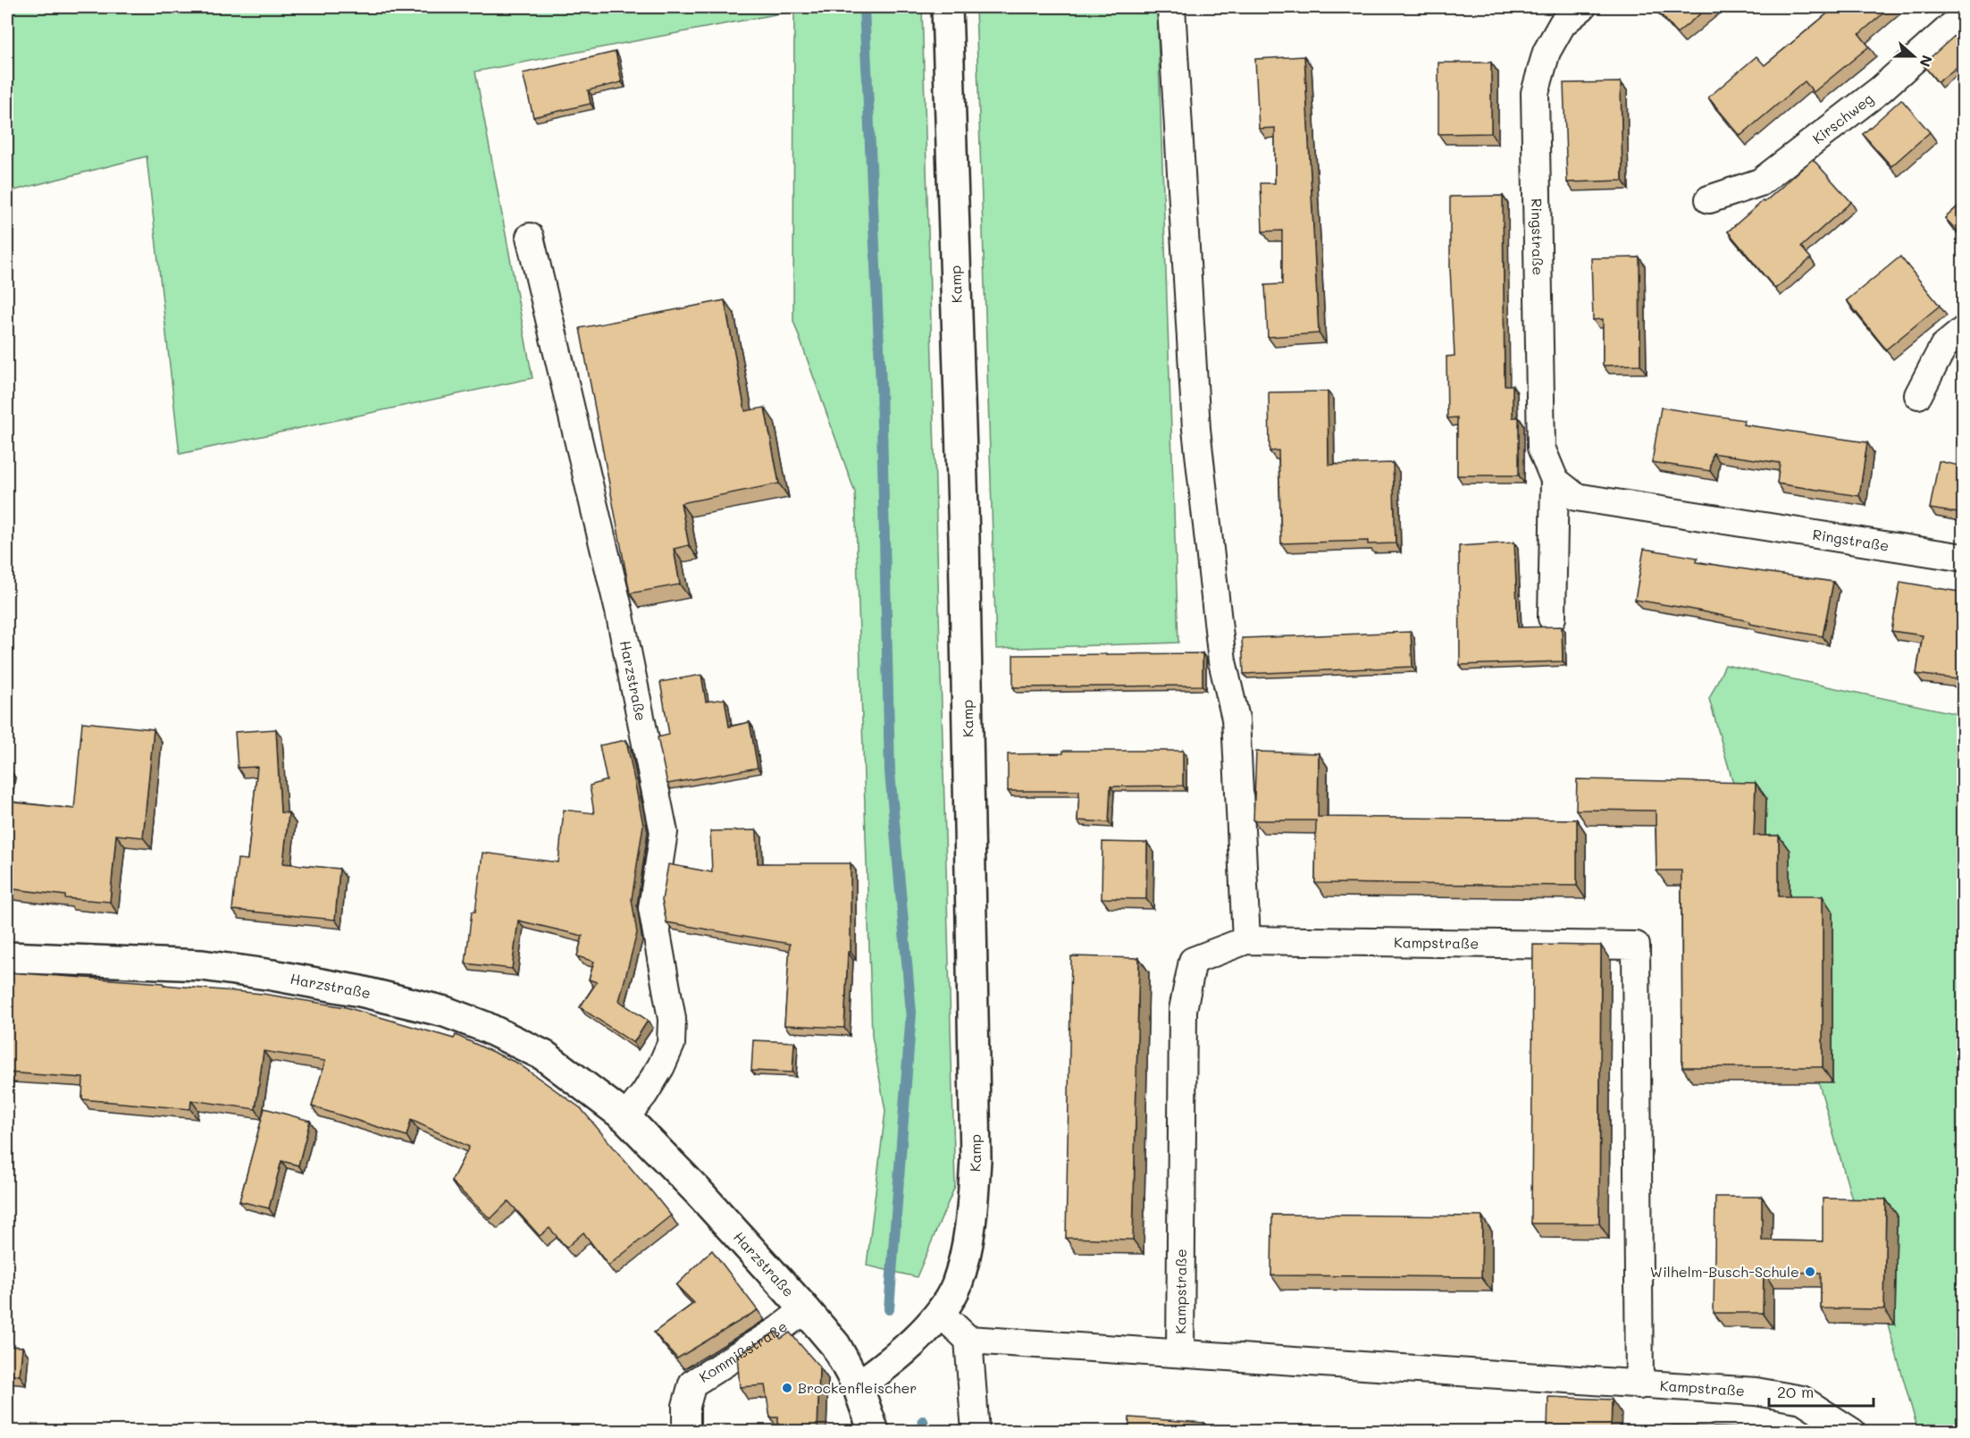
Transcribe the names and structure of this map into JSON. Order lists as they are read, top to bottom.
{
  "streets": {
    "street": [
      "Kirschweg",
      "Ringstraße",
      "Kamp",
      "Harzstraße",
      "Kampstraße",
      "Kommißstraße"
    ]
  },
  "crossings": [
    ["Kamp", "Harzstraße"],
    ["Harzstraße", "Kommißstraße"]
  ],
  "places": ["Wilhelm-Busch-Schule", "Brockenfleischer"],
  "scale_bar": "20 m",
  "north": "right"
}
